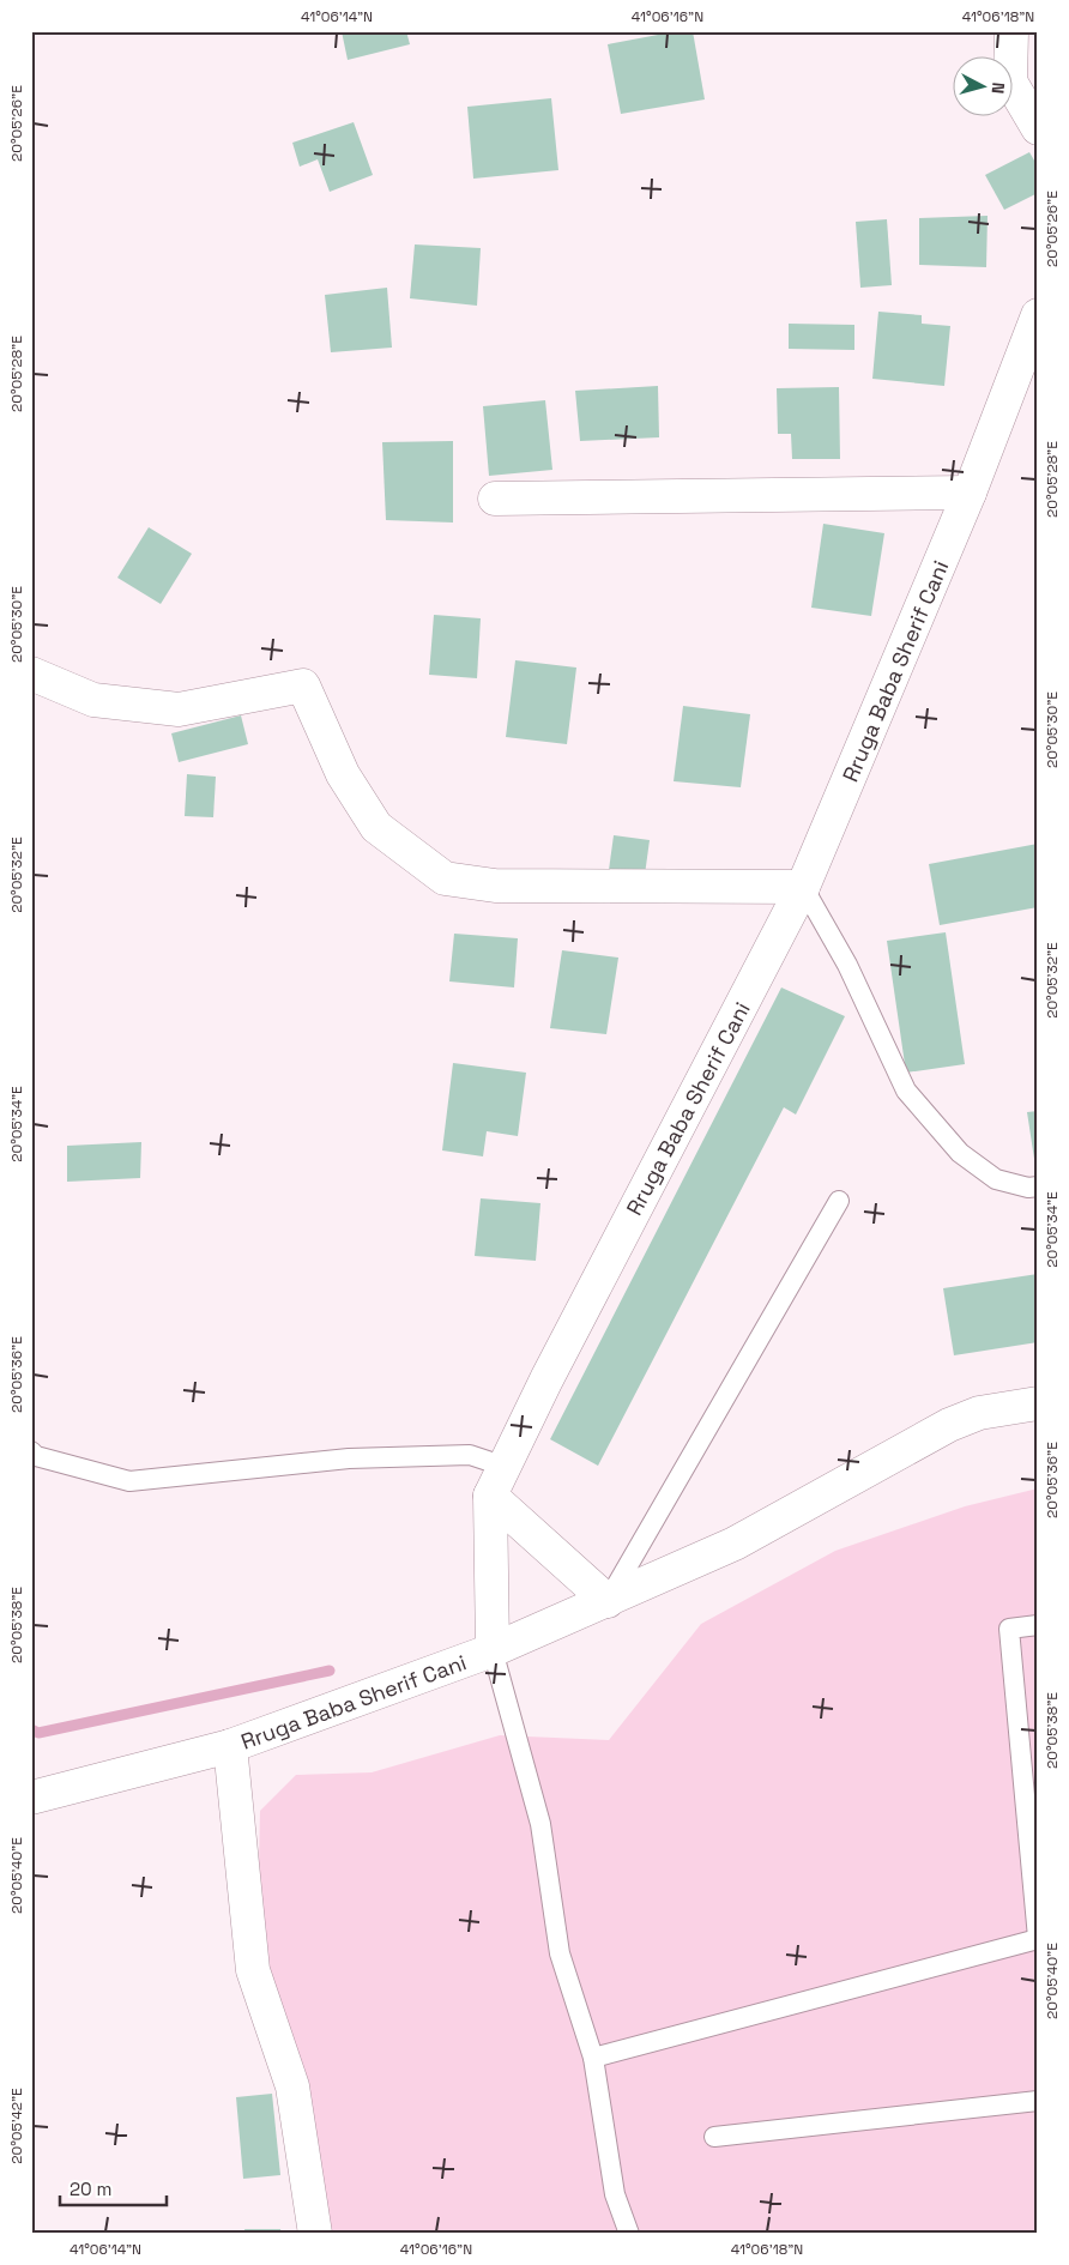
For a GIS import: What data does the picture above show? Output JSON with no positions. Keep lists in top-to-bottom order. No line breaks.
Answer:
{"streets":{"street":["Rruga Baba Sherif Cani"]},"scale_bar":"20 m","north":"right","coordinates":["41°06'14\"N","41°06'16\"N","41°06'18\"N","20°05'26\"E","20°05'28\"E","20°05'30\"E","20°05'32\"E","20°05'34\"E","20°05'36\"E","20°05'38\"E","20°05'40\"E","20°05'42\"E"]}
